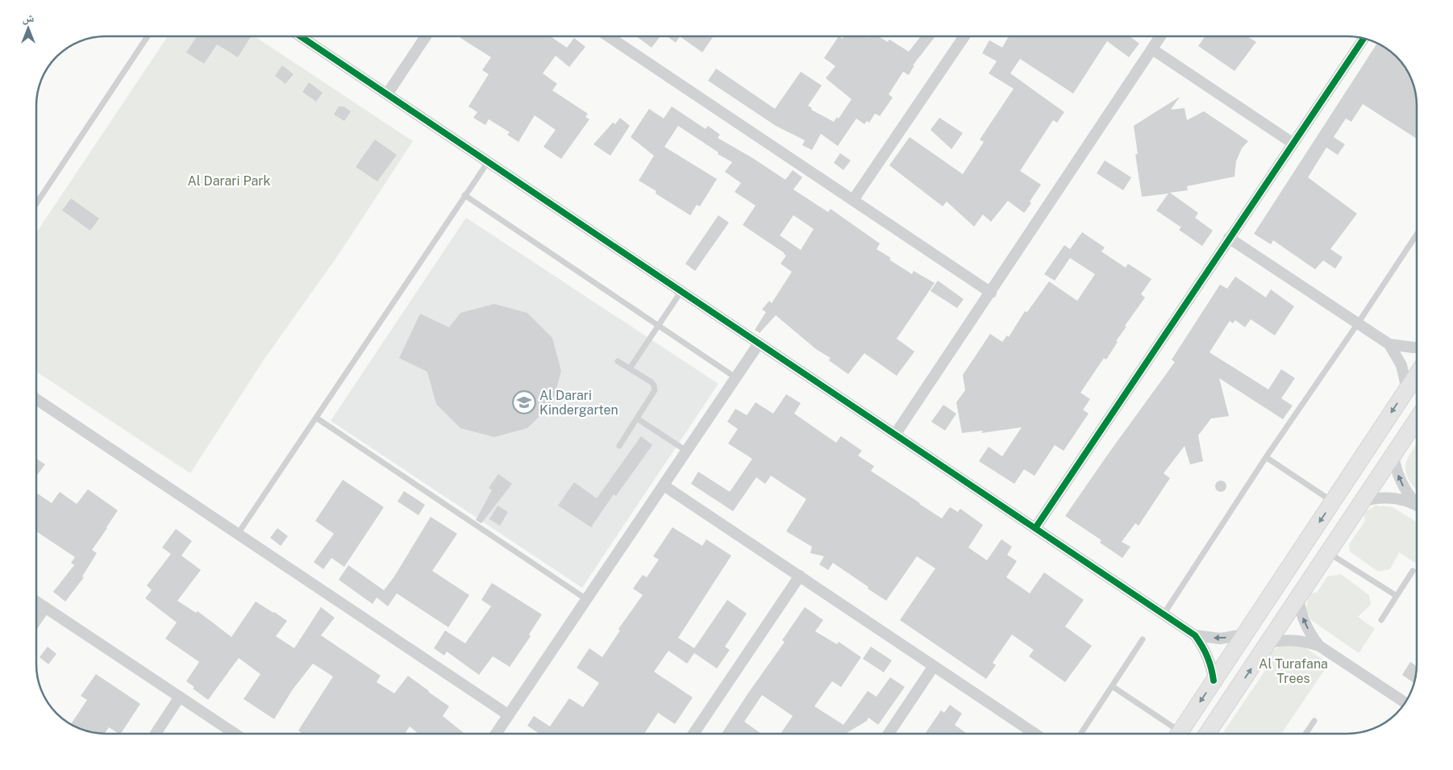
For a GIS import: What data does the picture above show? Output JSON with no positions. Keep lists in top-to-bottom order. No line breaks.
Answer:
{"parks":["Al Darari Park","Al Turafana Trees"],"places":{"school or university":["Al Darari Kindergarten"]},"north":"top"}
